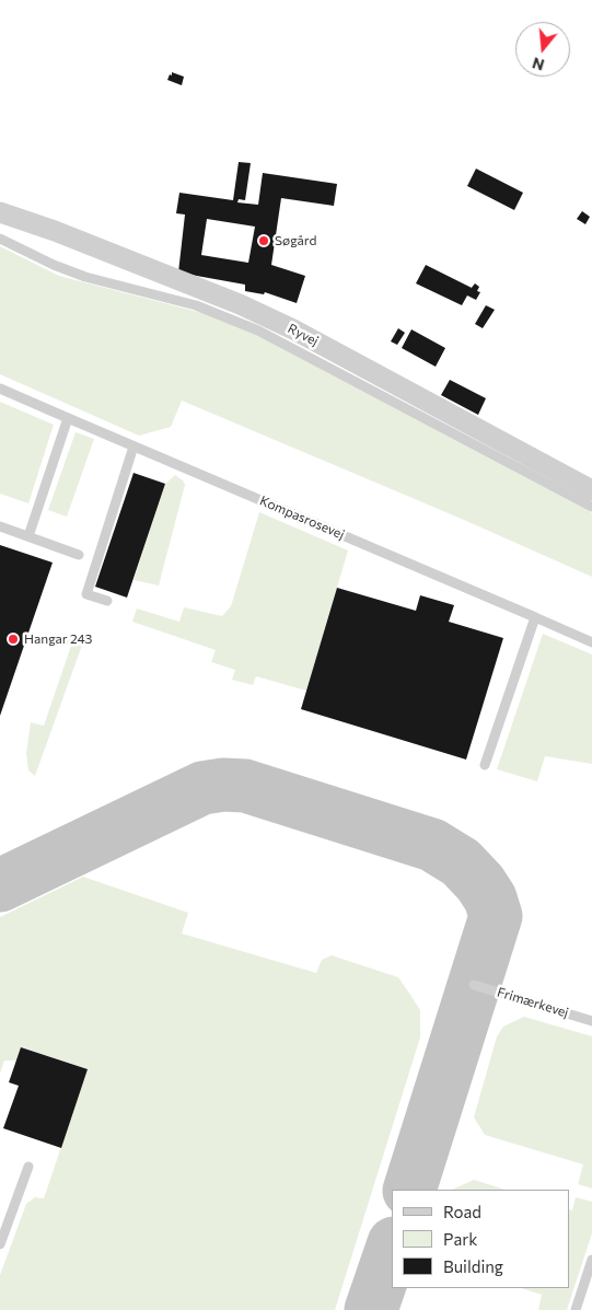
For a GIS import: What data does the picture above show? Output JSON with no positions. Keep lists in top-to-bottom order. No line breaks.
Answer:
{"streets":{"street":["Ryvej"],"lane":["Kompasrosevej","Frimærkevej"]},"places":["Søgård","Hangar 243"],"legend":["Road","Park","Building"],"north":"bottom"}
